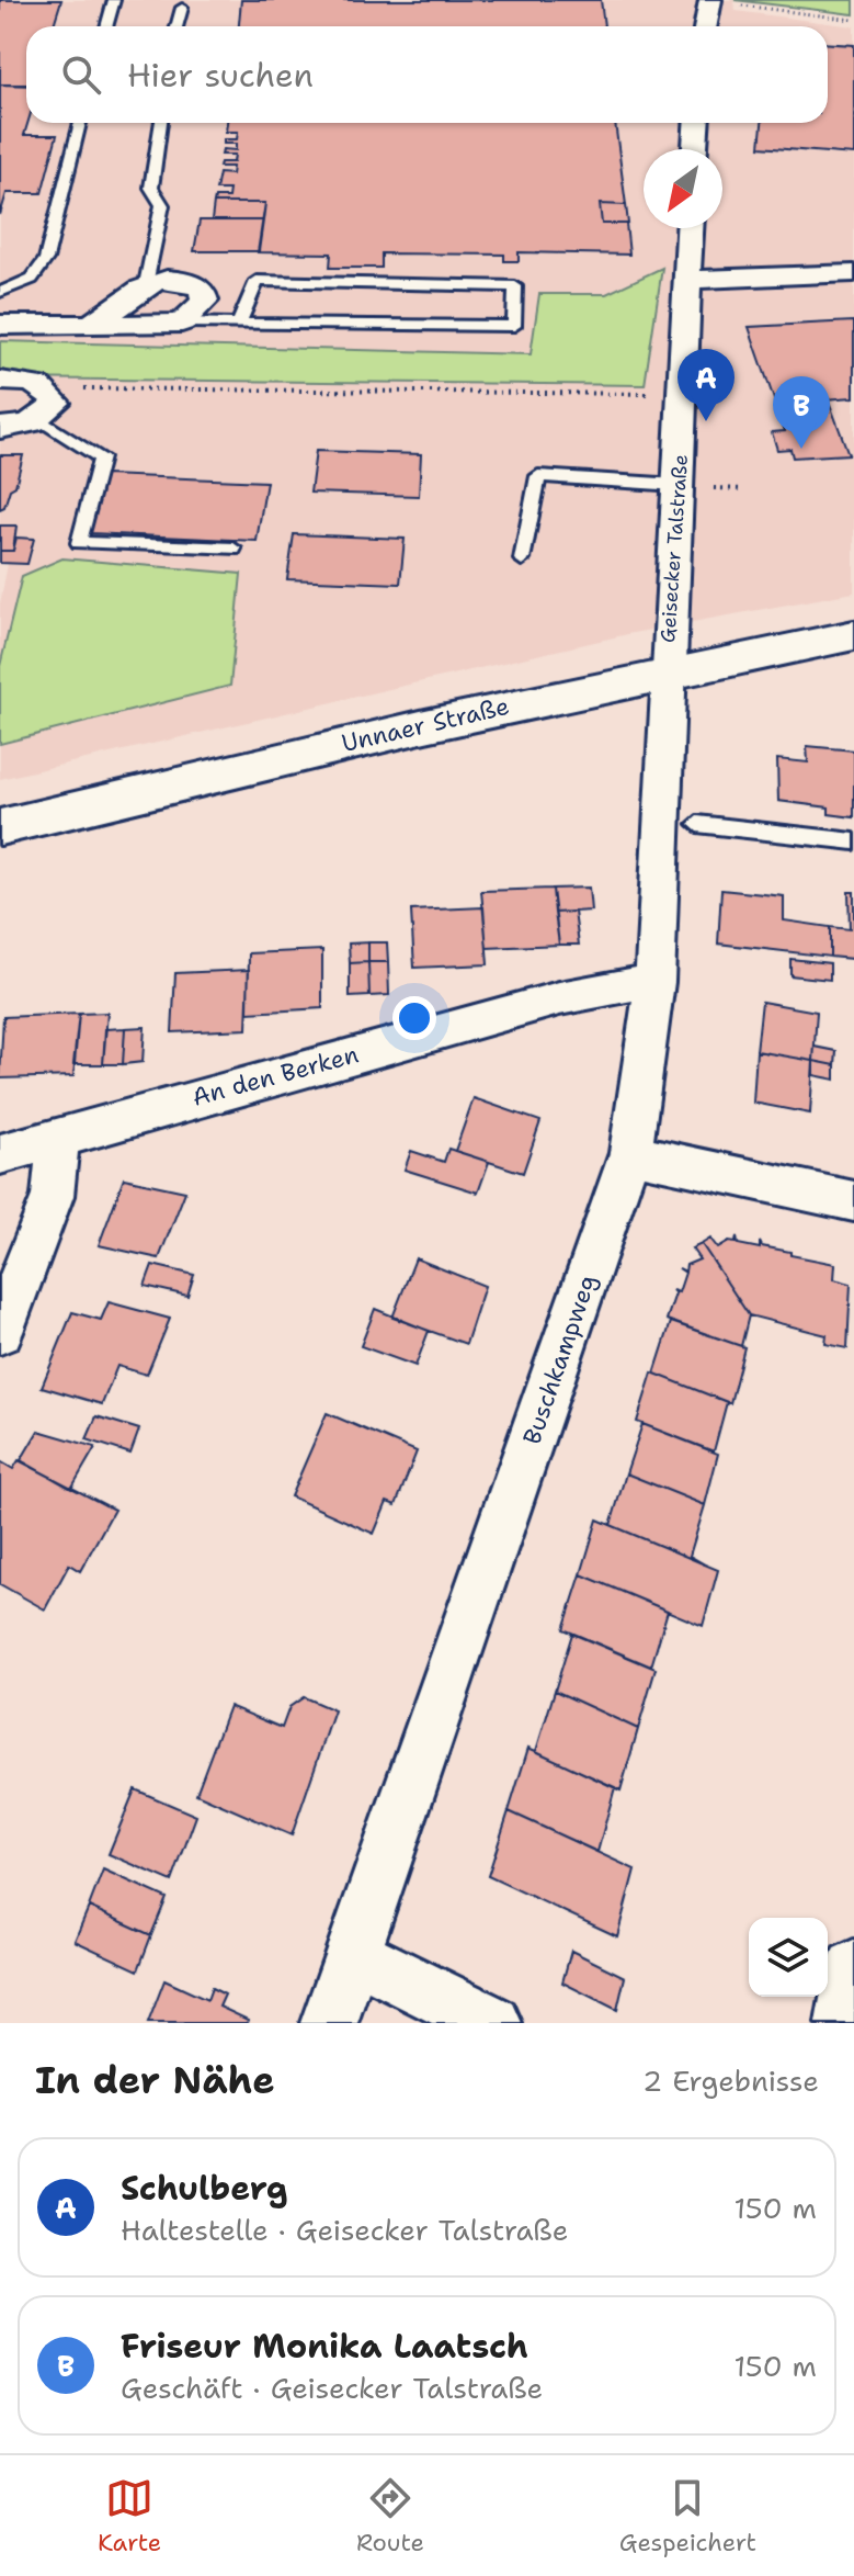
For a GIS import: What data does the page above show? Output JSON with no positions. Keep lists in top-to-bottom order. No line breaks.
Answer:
{"streets":{"main road":["Unnaer Straße"],"street":["Geisecker Talstraße","An den Berken","Buschkampweg"]},"crossings":[["Geisecker Talstraße","Unnaer Straße"],["Geisecker Talstraße","Buschkampweg"],["Unnaer Straße","Buschkampweg"],["An den Berken","Buschkampweg"]],"north":"bottom left","page":{"search":"Hier suchen","pins":["A","B"],"heading":["In der Nähe","2 Ergebnisse"],"list":[{"mark":"A","name":"Schulberg","note":"Haltestelle · Geisecker Talstraße","value":"150 m"},{"mark":"B","name":"Friseur Monika Laatsch","note":"Geschäft · Geisecker Talstraße","value":"150 m"}],"nav":["Karte","Route","Gespeichert"]}}
